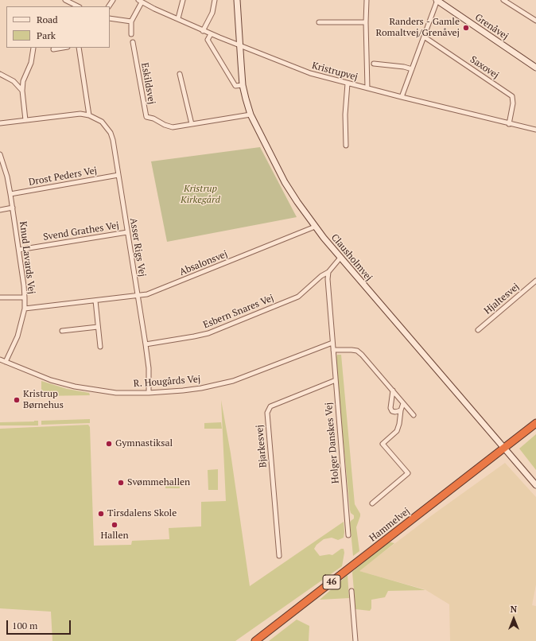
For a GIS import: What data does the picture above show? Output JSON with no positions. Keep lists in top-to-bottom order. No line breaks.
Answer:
{"streets":{"highway":["Hammelvej","46"],"street":["Grenåvej","Saxovej","Kristrupvej","Eskildsvej","Drost Peders Vej","Svend Grathes Vej","Asser Rigs Vej","Knud Lavards Vej","Clausholmvej","Absalonsvej","Hjaltesvej","Esbern Snares Vej","R. Hougårds Vej","Holger Danskes Vej","Bjarkesvej"]},"crossings":[["Saxovej","Kristrupvej"],["Kristrupvej","Clausholmvej"],["Eskildsvej","Clausholmvej"],["Drost Peders Vej","Asser Rigs Vej"],["Drost Peders Vej","Knud Lavards Vej"],["Svend Grathes Vej","Asser Rigs Vej"],["Svend Grathes Vej","Knud Lavards Vej"],["Asser Rigs Vej","Absalonsvej"],["Asser Rigs Vej","Esbern Snares Vej"],["Asser Rigs Vej","R. Hougårds Vej"],["Knud Lavards Vej","Absalonsvej"],["Knud Lavards Vej","R. Hougårds Vej"],["Clausholmvej","Absalonsvej"],["Clausholmvej","Hammelvej"],["Esbern Snares Vej","Holger Danskes Vej"],["R. Hougårds Vej","Holger Danskes Vej"],["Holger Danskes Vej","Bjarkesvej"]],"parks":["Kristrup Kirkegård"],"places":["Randers - Gamle Romaltvej/Grenåvej","Kristrup Børnehus","Gymnastiksal","Svømmehallen","Tirsdalens Skole","Hallen"],"legend":["Road","Park"],"scale_bar":"100 m","north":"top"}
